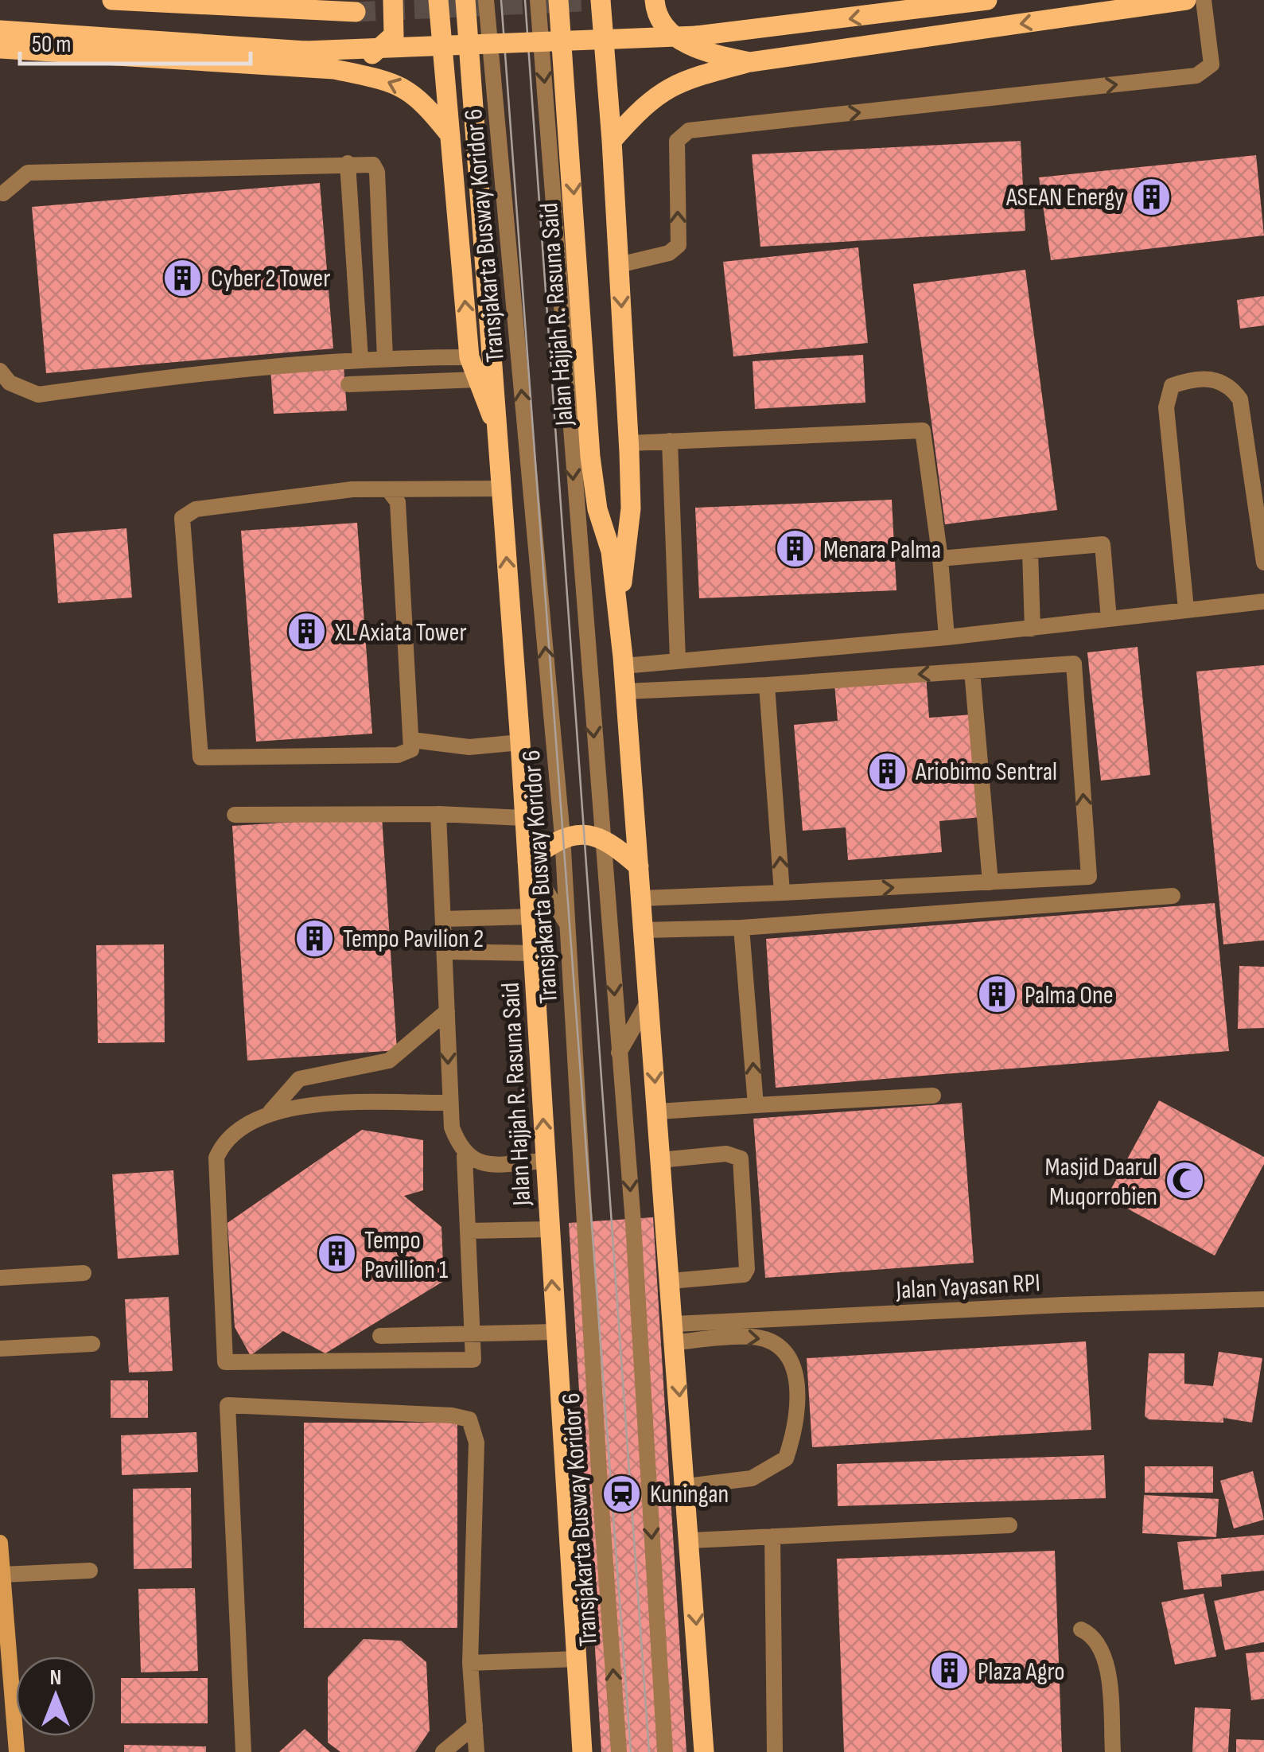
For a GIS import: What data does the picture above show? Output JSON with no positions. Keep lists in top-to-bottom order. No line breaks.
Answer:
{"streets":{"main road":["Jalan Hajjah R. Rasuna Said"],"street":["Transjakarta Busway Koridor 6","Jalan Yayasan RPI"]},"crossings":[["Jalan Hajjah R. Rasuna Said","Jalan Yayasan RPI"]],"places":{"building":["ASEAN Energy","Cyber 2 Tower","Menara Palma","XL Axiata Tower","Ariobimo Sentral","Tempo Pavilion 2","Palma One","Tempo Pavillion 1","Plaza Agro"],"mosque":["Masjid Daarul Muqorrobien"],"station":["Kuningan"]},"scale_bar":"50 m","north":"top"}
